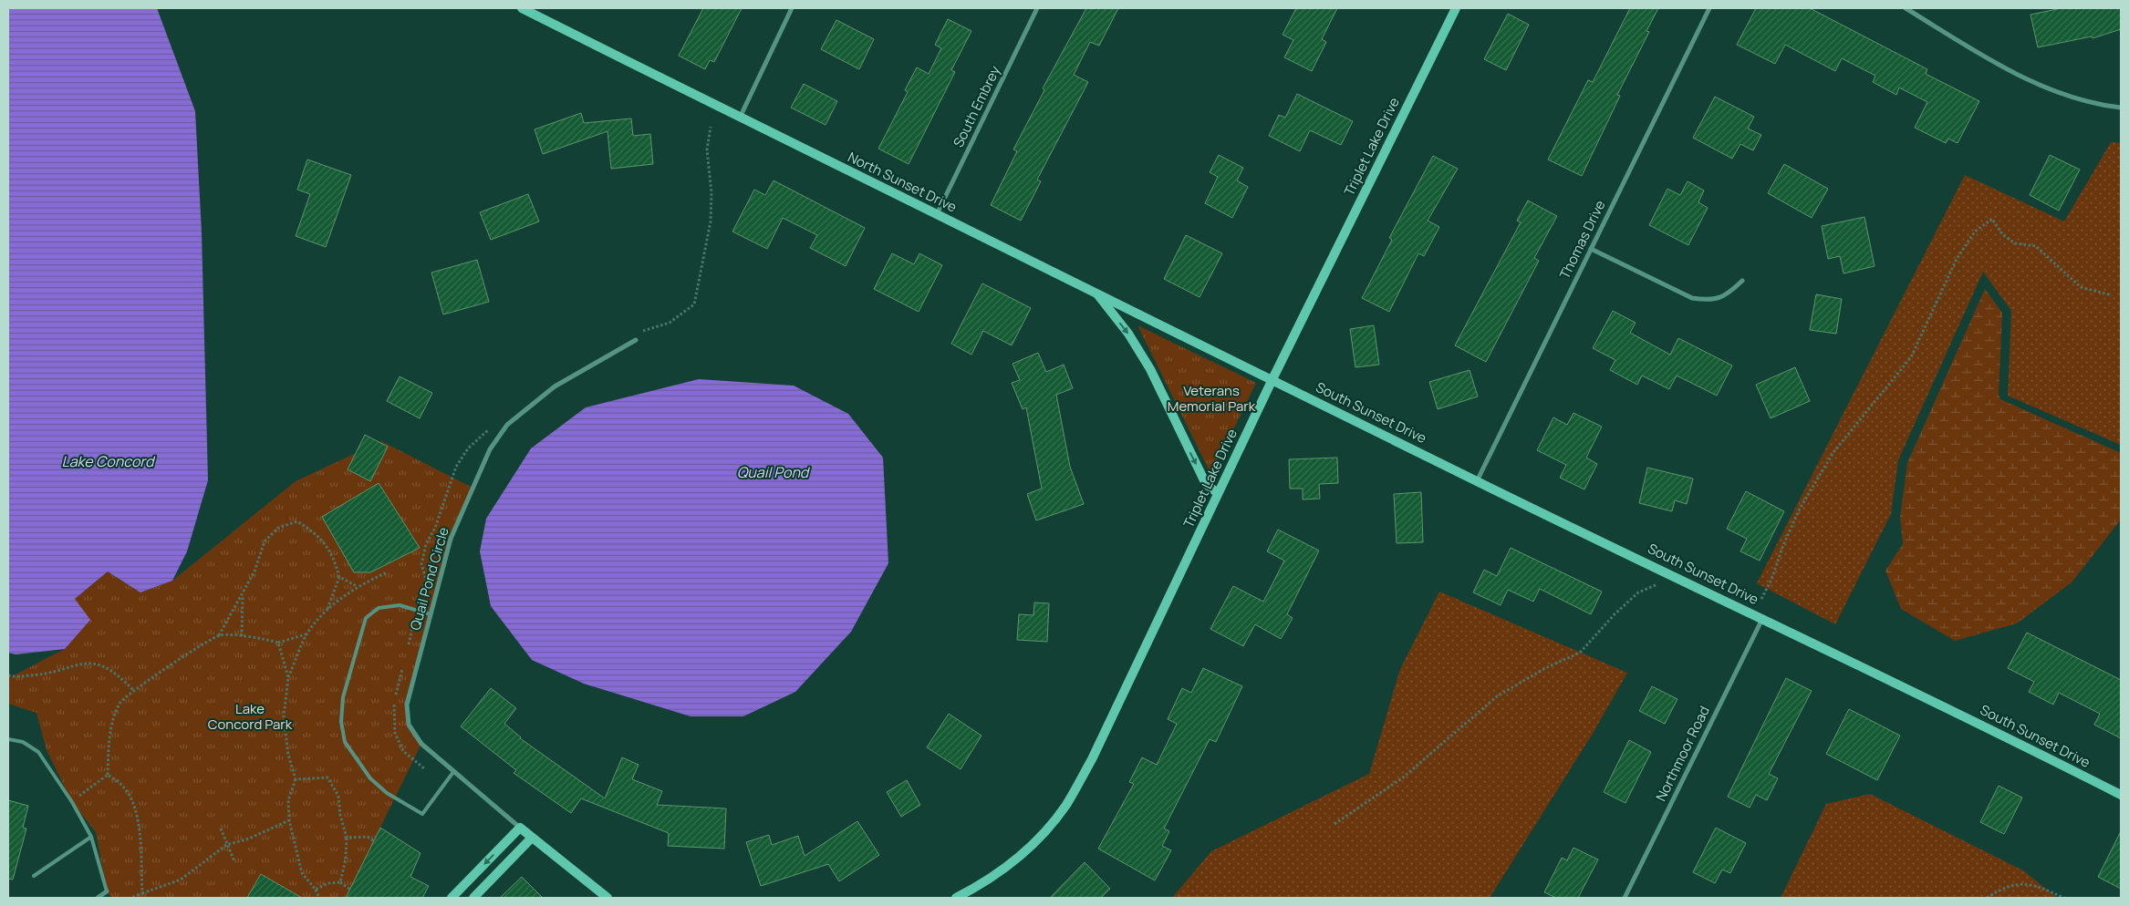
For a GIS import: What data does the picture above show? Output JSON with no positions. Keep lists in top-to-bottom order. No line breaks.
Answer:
{"streets":{"street":["South Embrey","Triplet Lake Drive","North Sunset Drive","Thomas Drive","South Sunset Drive","Quail Pond Circle","Northmoor Road"]},"crossings":[["South Embrey","North Sunset Drive"],["Triplet Lake Drive","North Sunset Drive"],["Triplet Lake Drive","South Sunset Drive"],["North Sunset Drive","South Sunset Drive"],["Thomas Drive","South Sunset Drive"],["South Sunset Drive","Northmoor Road"]],"water":["Lake Concord","Quail Pond"],"parks":["Veterans Memorial Park","Lake Concord Park"]}
